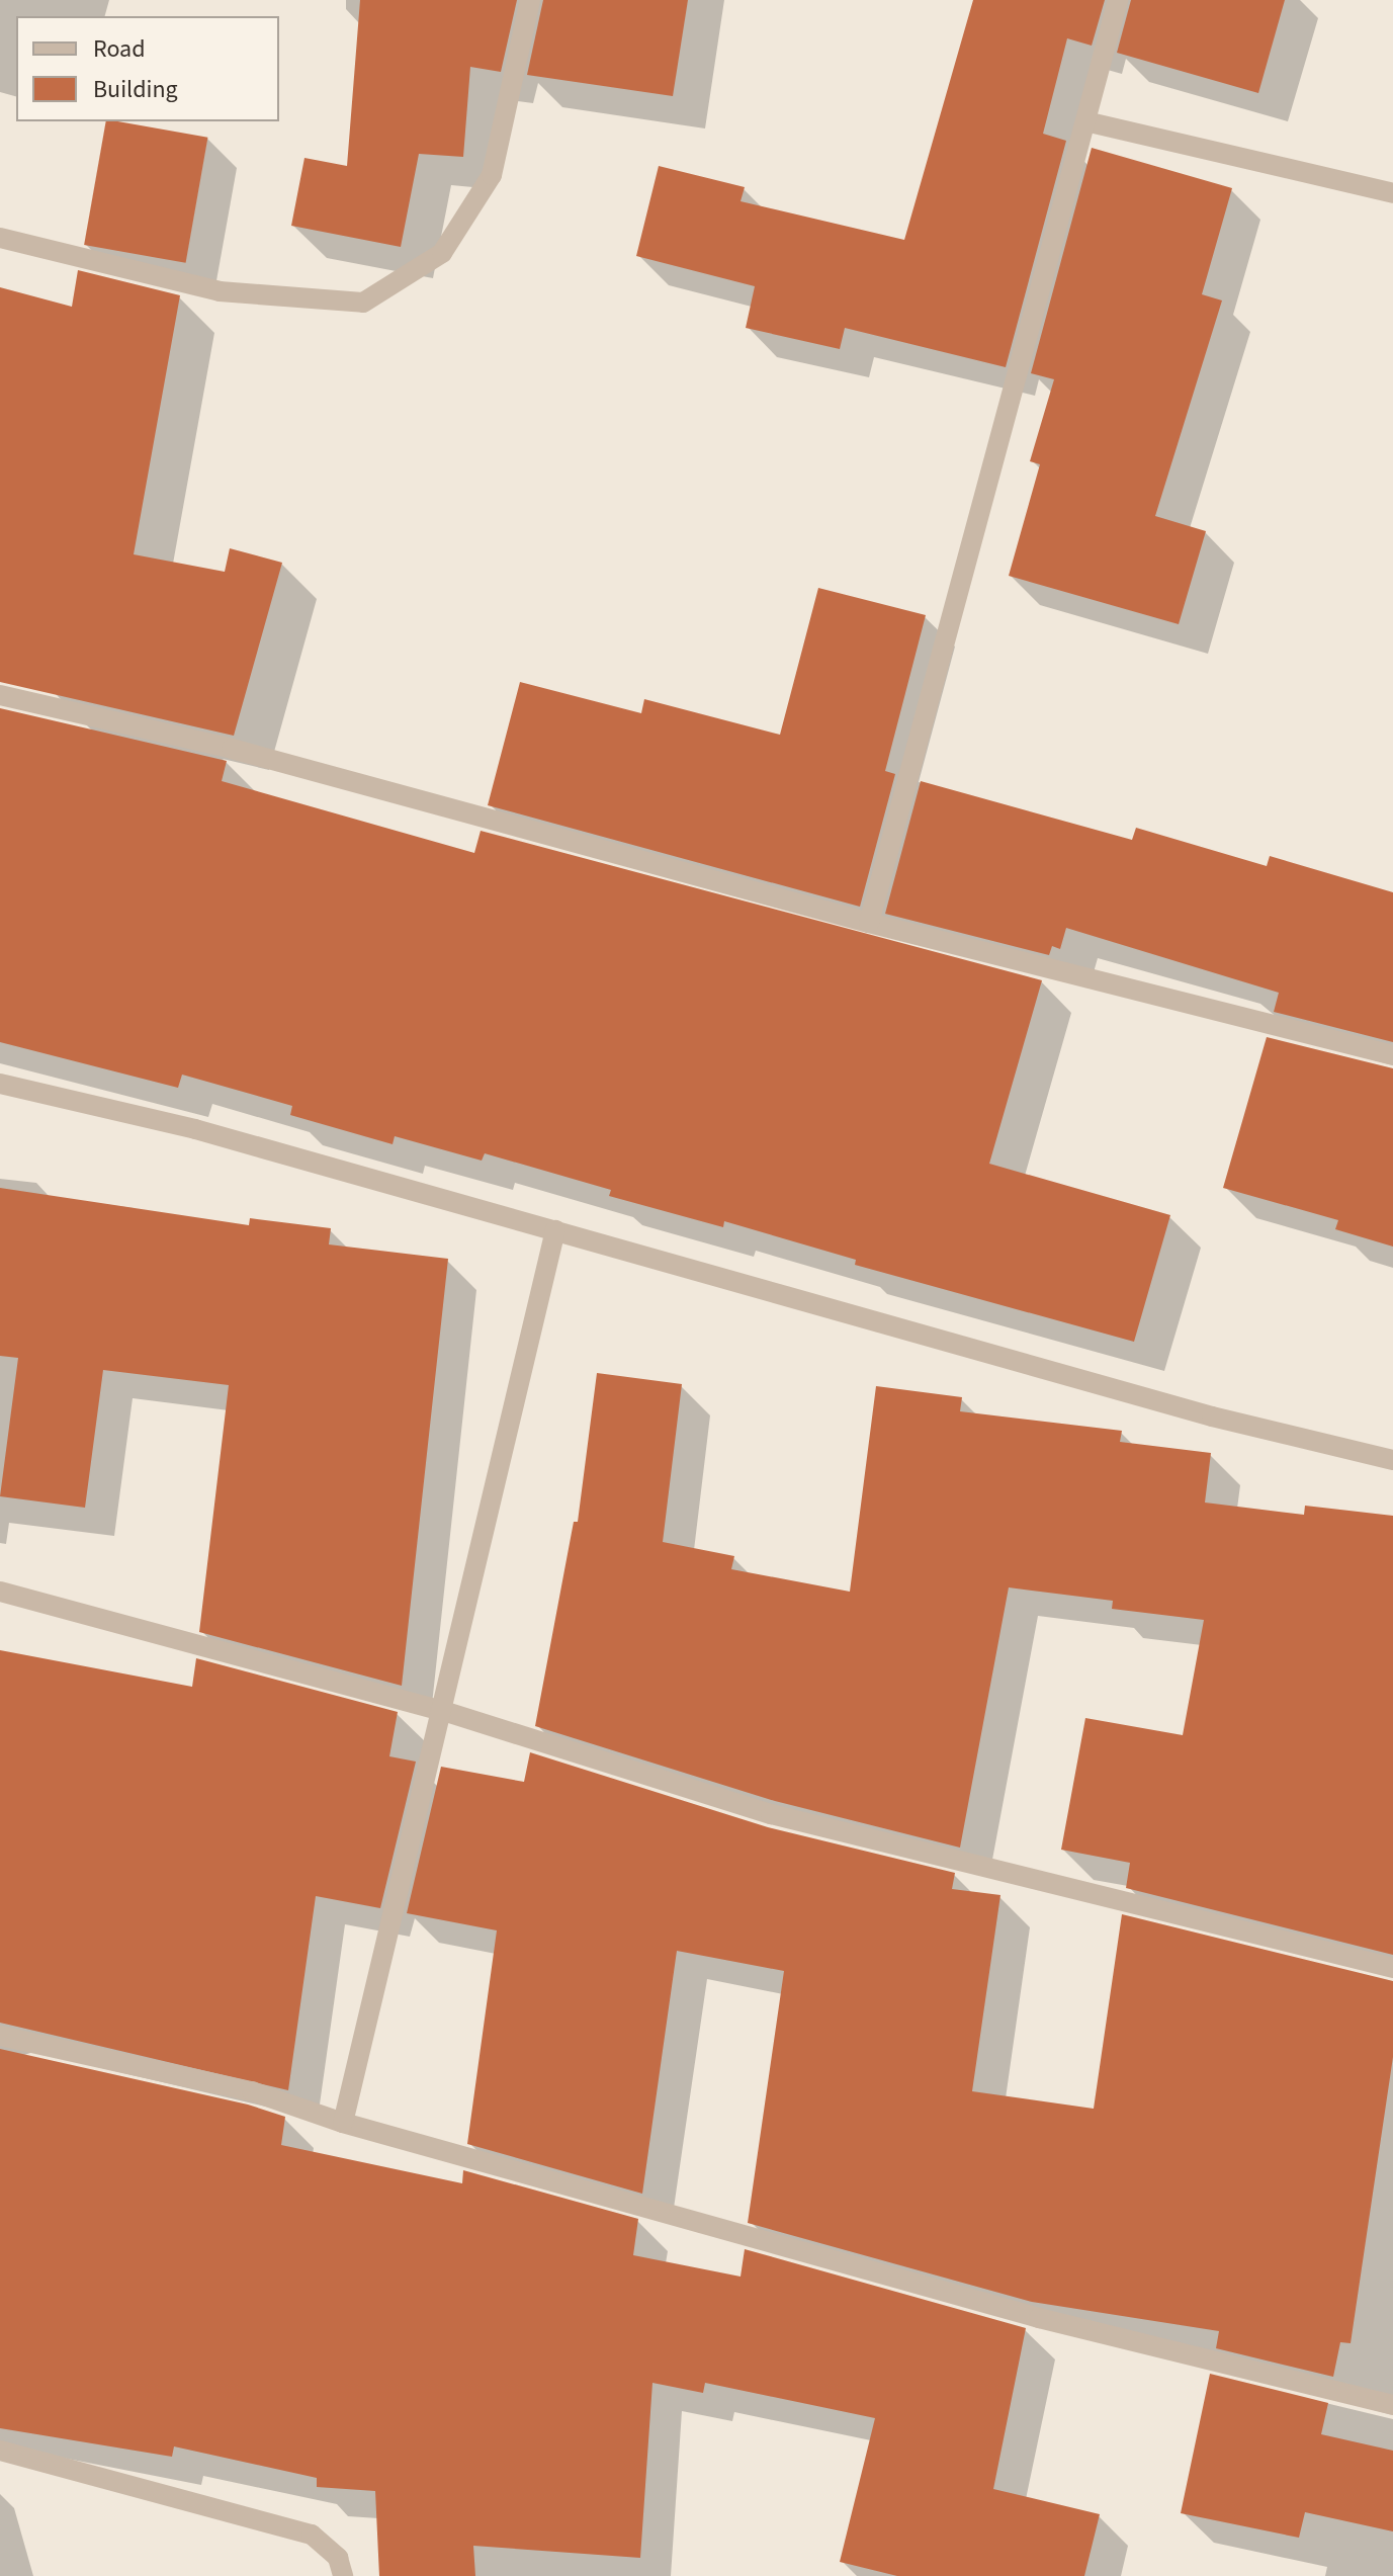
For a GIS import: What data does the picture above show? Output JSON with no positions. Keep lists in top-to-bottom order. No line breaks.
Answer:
{"legend":["Road","Building"]}
